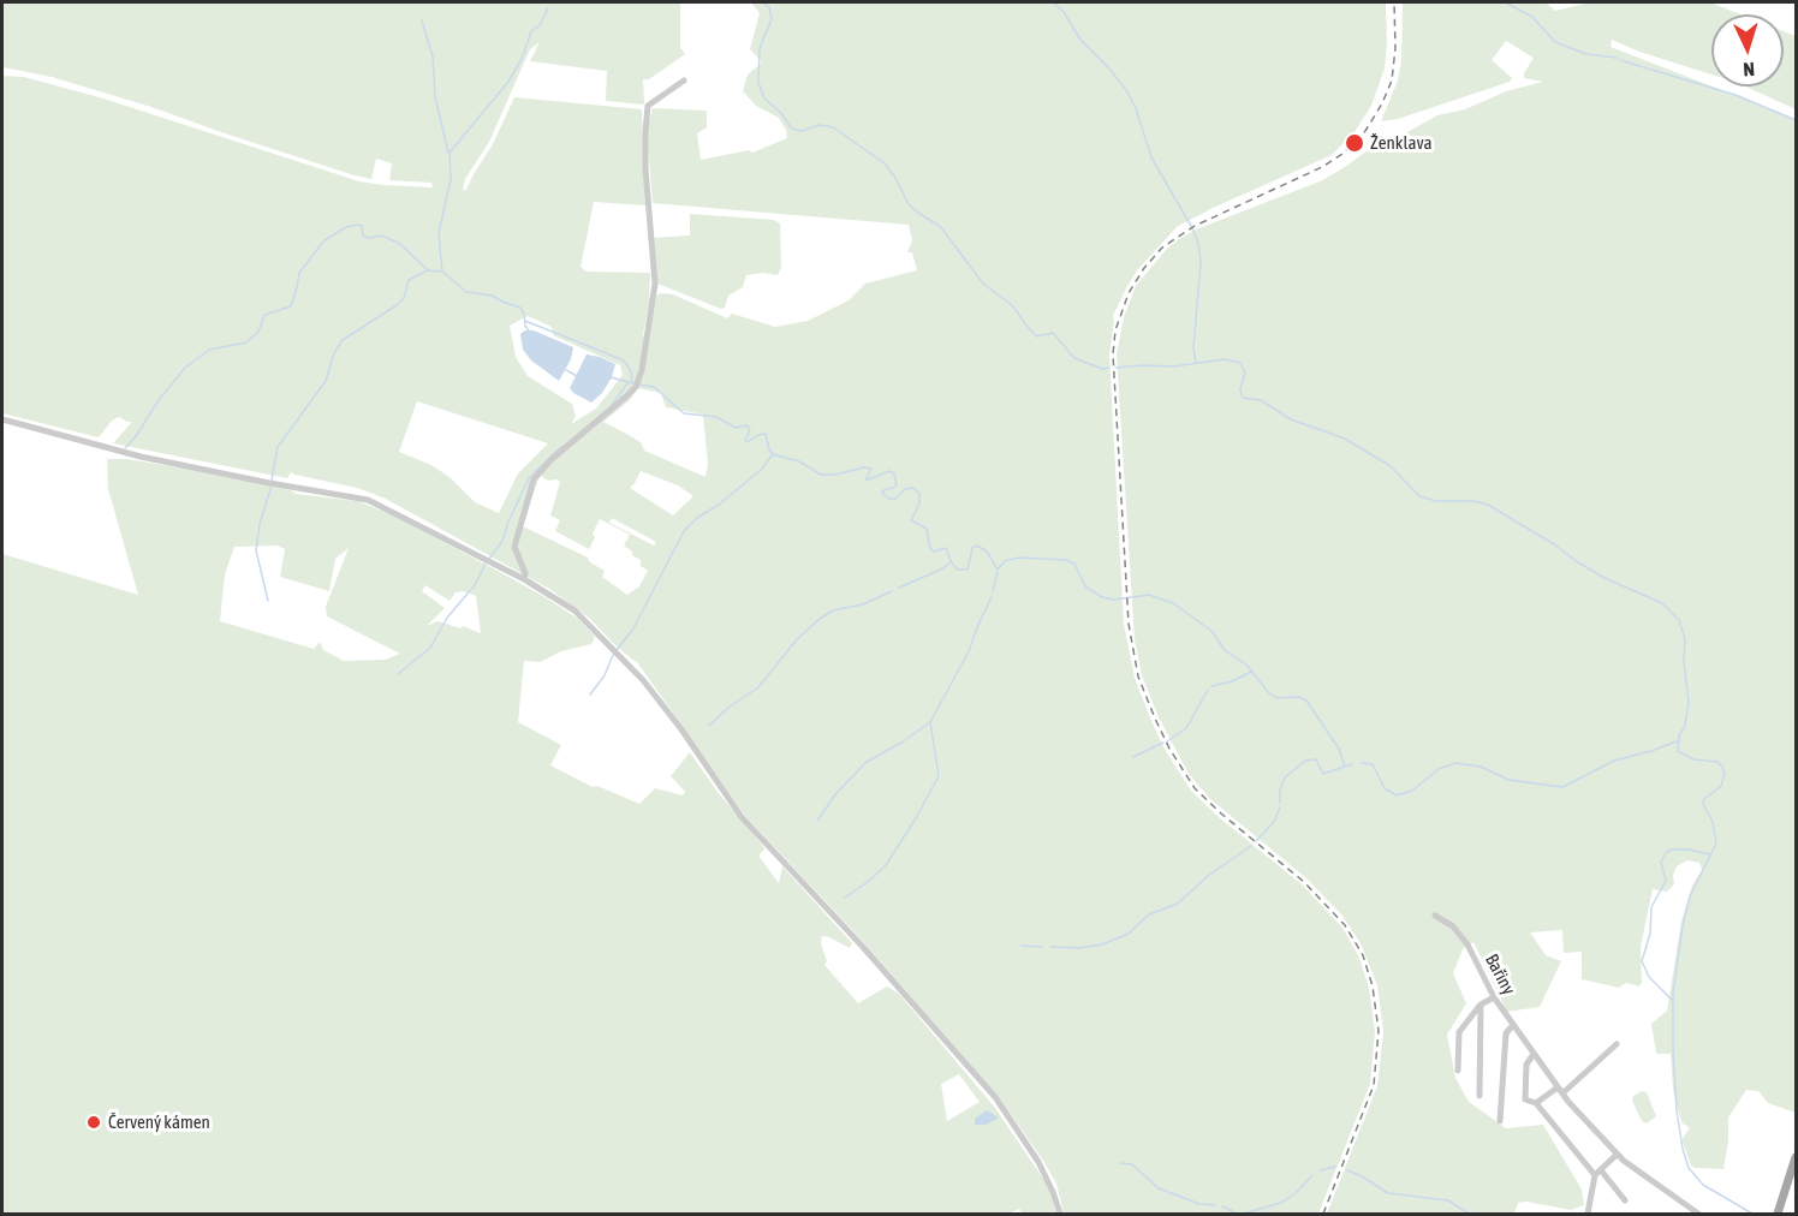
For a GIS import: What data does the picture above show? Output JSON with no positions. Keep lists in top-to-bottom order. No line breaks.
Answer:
{"streets":{"street":["Bařiny"]},"places":["Ženklava","Červený kámen"],"north":"bottom"}
